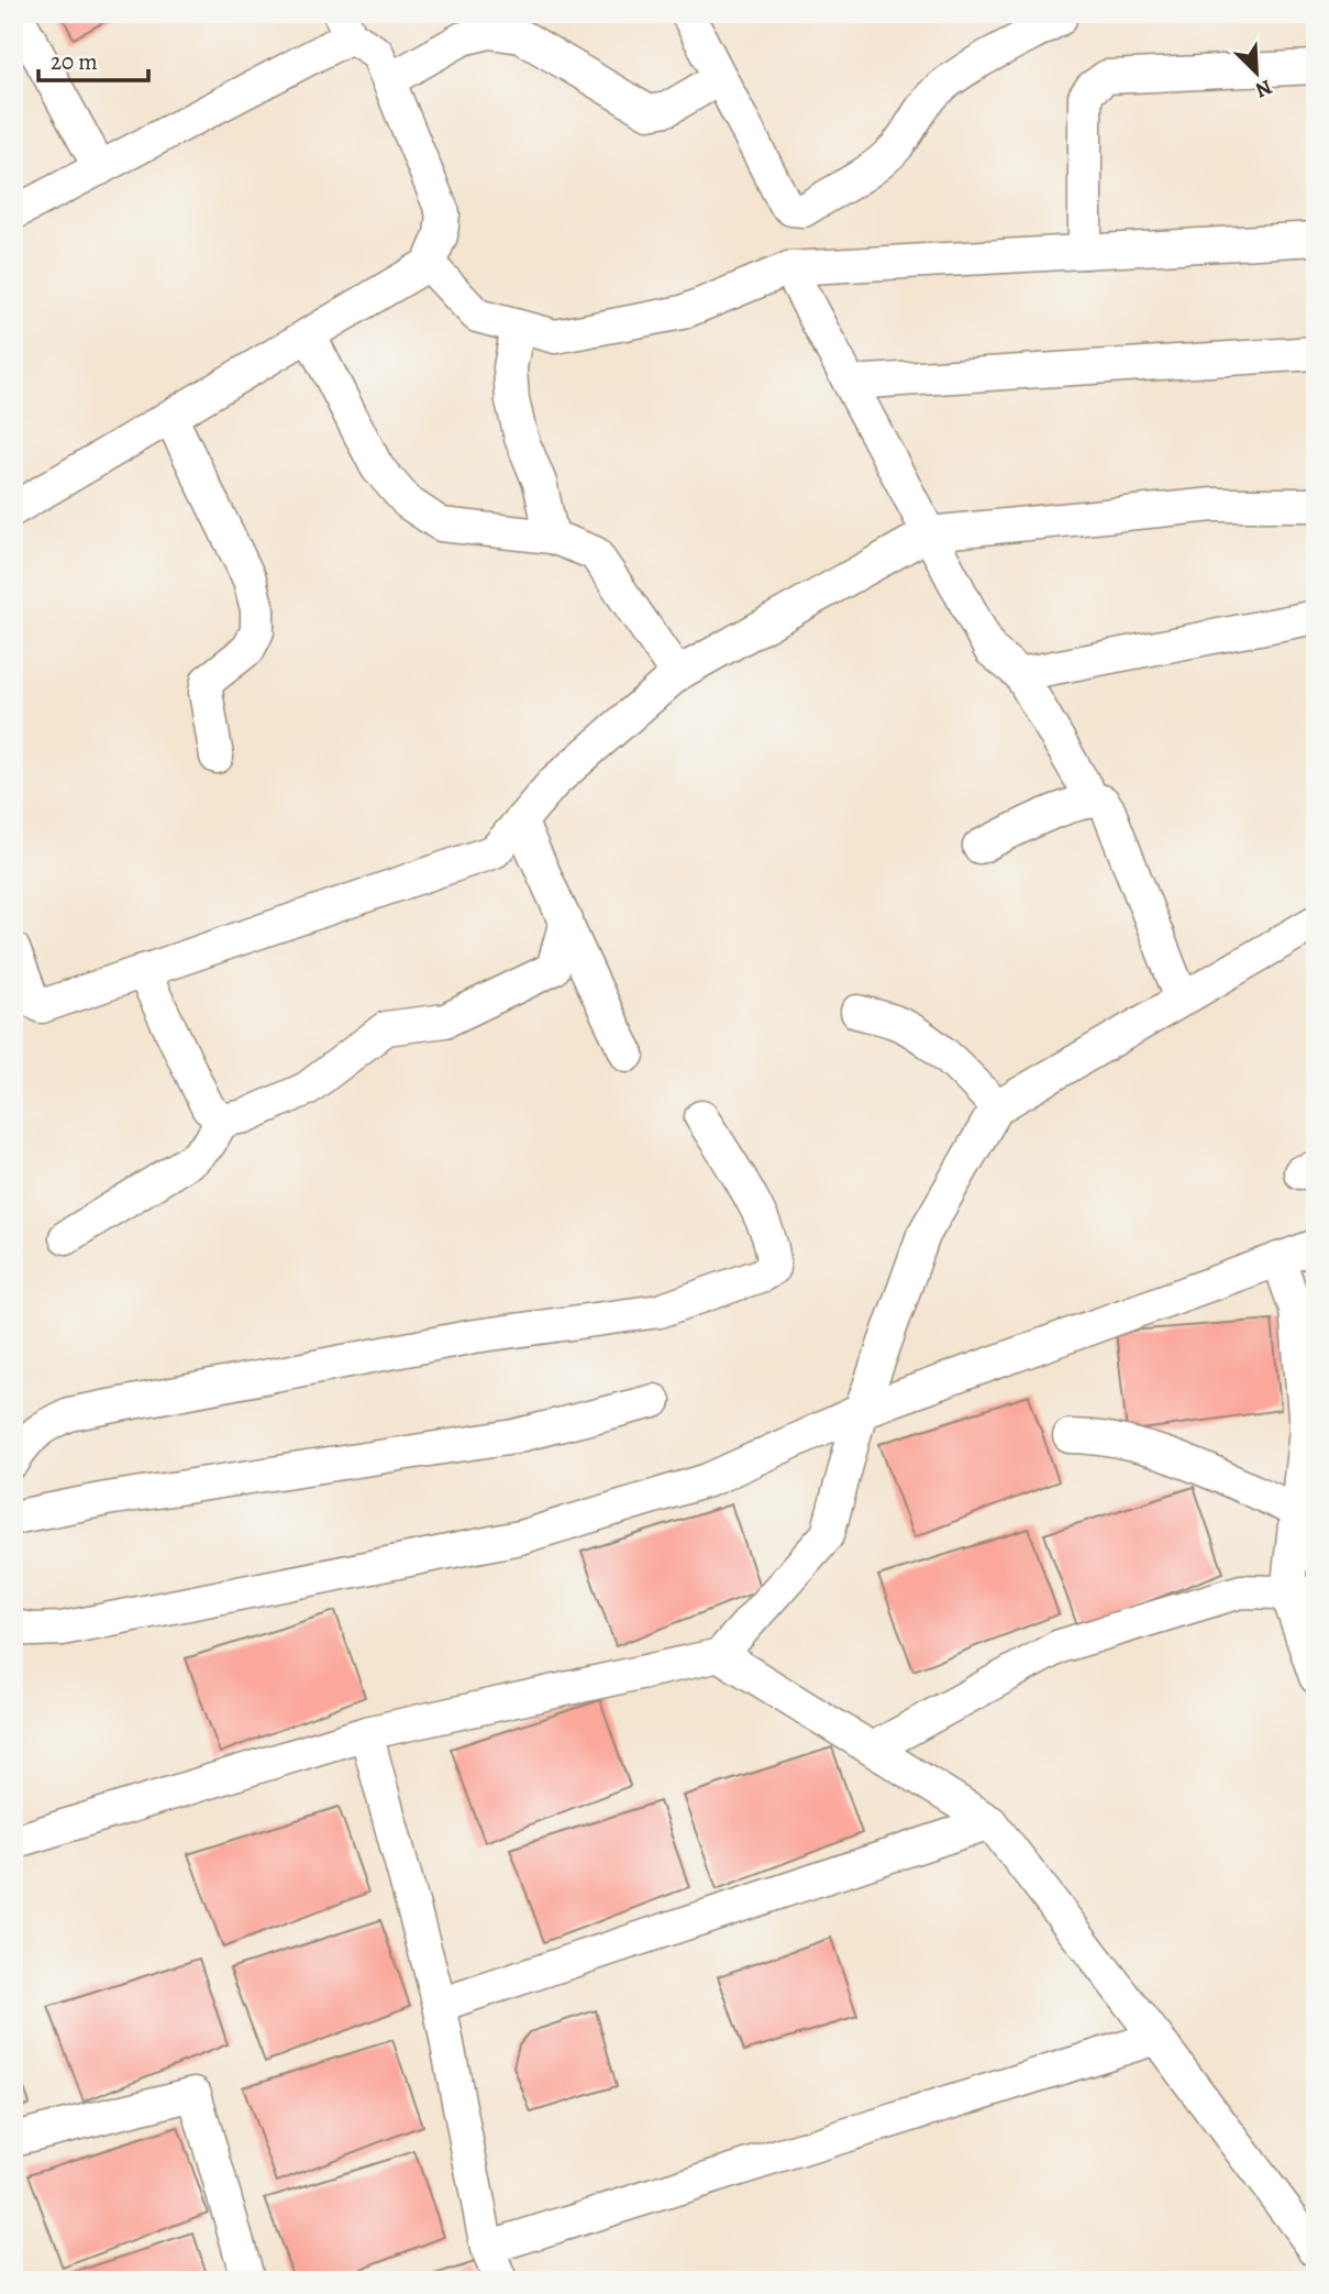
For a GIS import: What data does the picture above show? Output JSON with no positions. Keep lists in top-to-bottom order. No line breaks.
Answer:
{"scale_bar":"20 m","north":"bottom right"}
